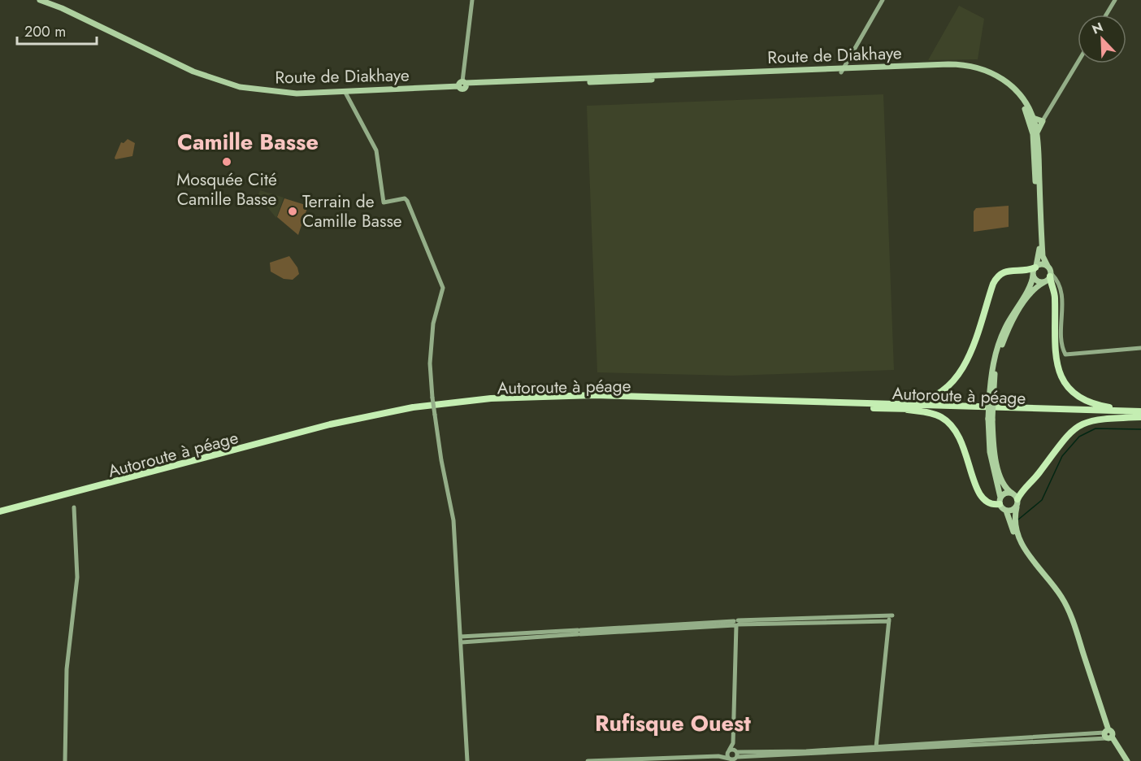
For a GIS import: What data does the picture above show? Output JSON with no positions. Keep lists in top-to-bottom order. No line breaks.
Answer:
{"streets":{"highway":["Autoroute à péage"],"main road":["Route de Diakhaye"]},"districts":["Camille Basse","Rufisque Ouest"],"places":["Mosquée Cité Camille Basse","Terrain de Camille Basse"],"scale_bar":"200 m","north":"top left"}
